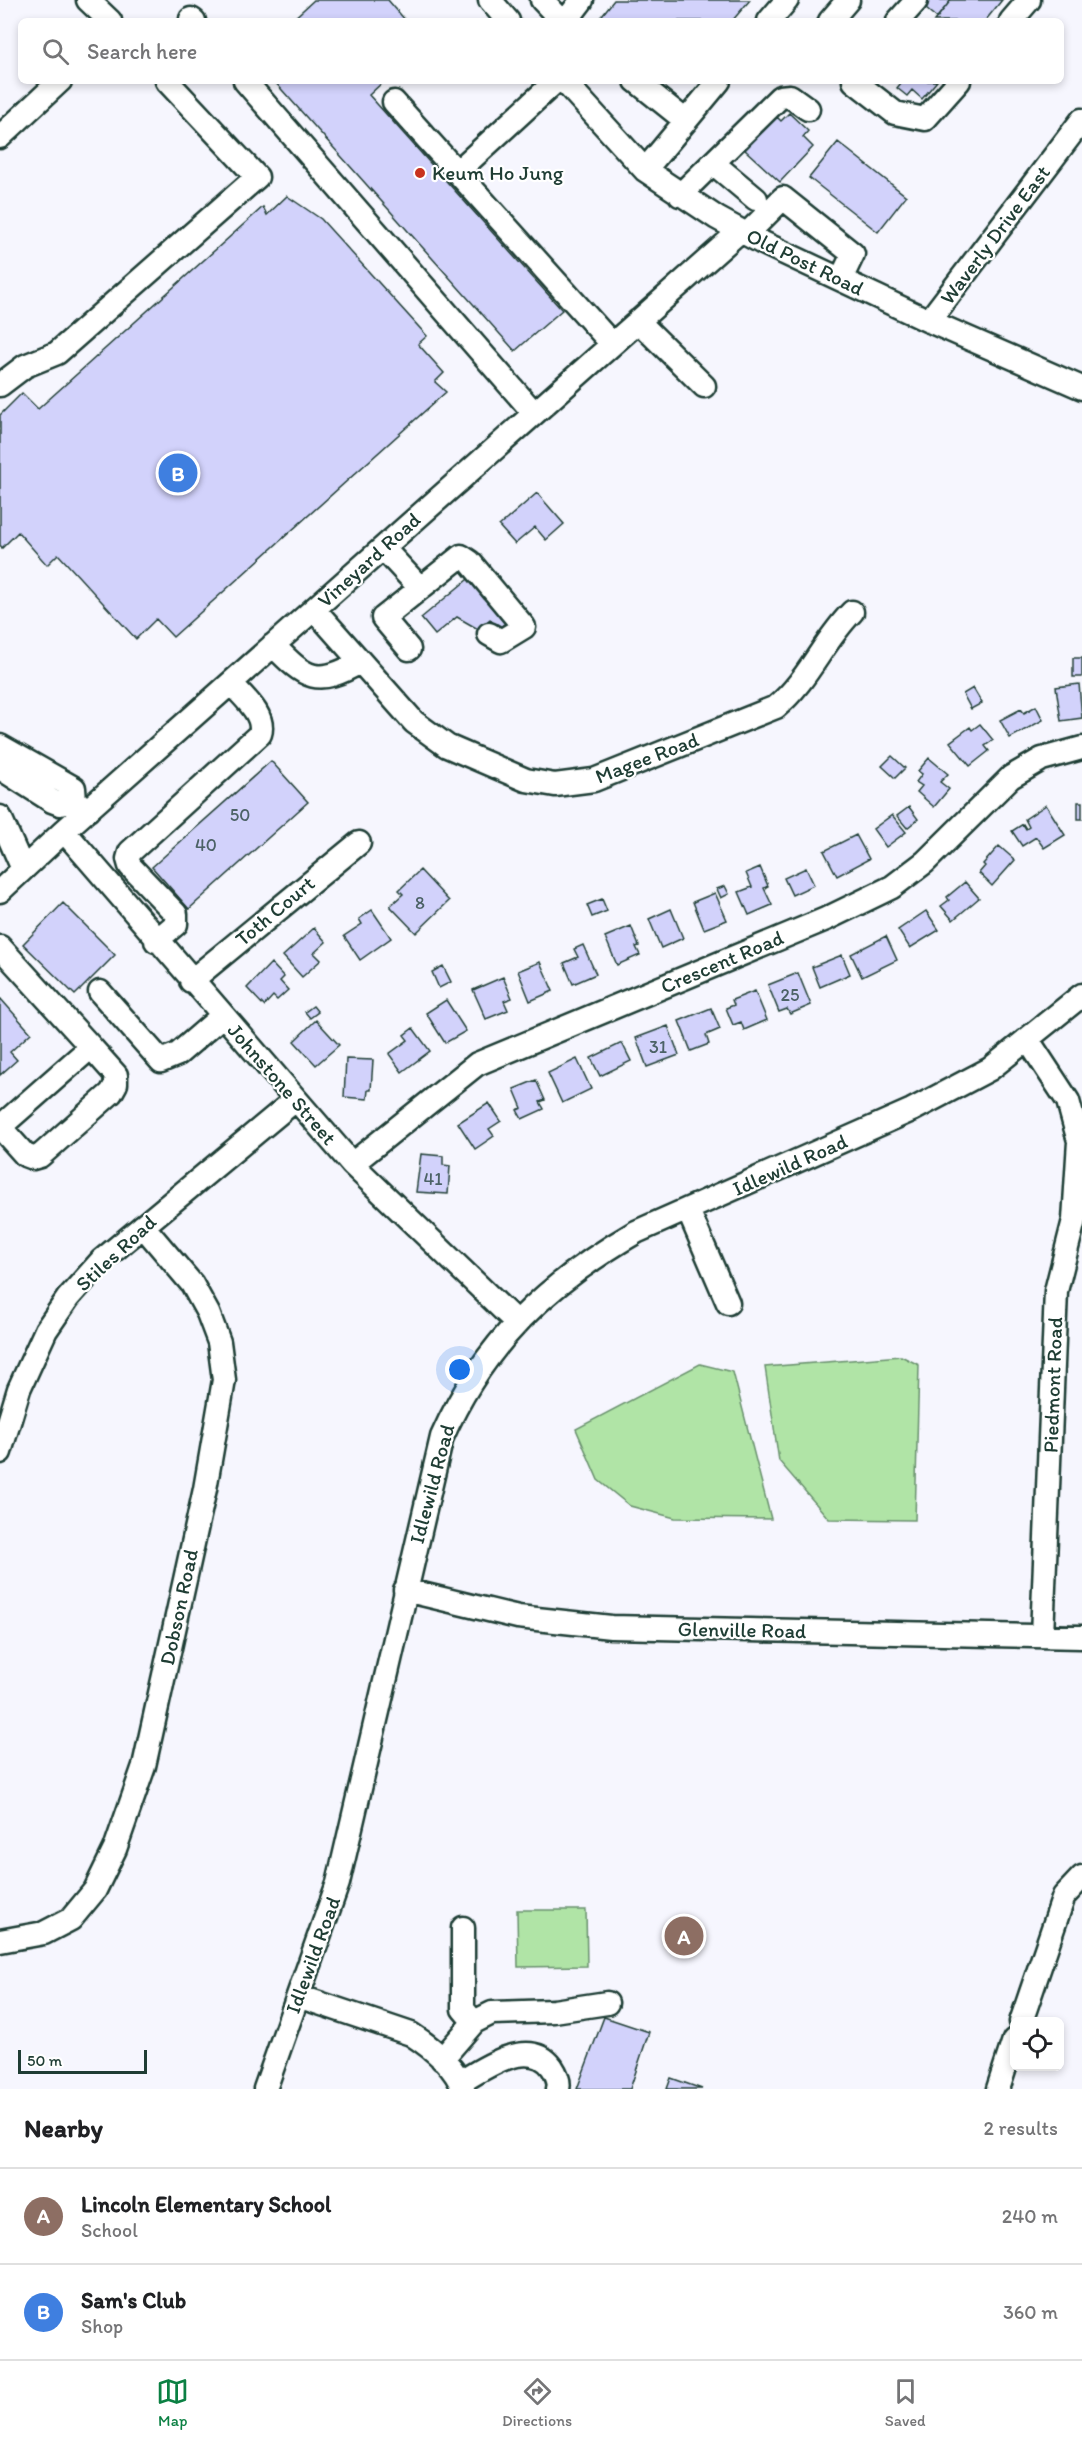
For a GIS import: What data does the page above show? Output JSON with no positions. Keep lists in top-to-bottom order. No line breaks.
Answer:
{"streets":{"street":["Waverly Drive East","Old Post Road","Vineyard Road","Magee Road","Toth Court","Crescent Road","Johnstone Street","Idlewild Road","Stiles Road","Piedmont Road","Dobson Road","Glenville Road"]},"crossings":[["Waverly Drive East","Old Post Road"],["Old Post Road","Vineyard Road"],["Vineyard Road","Magee Road"],["Vineyard Road","Johnstone Street"],["Toth Court","Johnstone Street"],["Crescent Road","Johnstone Street"],["Johnstone Street","Idlewild Road"],["Johnstone Street","Stiles Road"],["Idlewild Road","Piedmont Road"],["Idlewild Road","Glenville Road"],["Stiles Road","Dobson Road"],["Piedmont Road","Glenville Road"]],"places":["Keum Ho Jung"],"house_numbers":["50","40","8","25","31","41"],"scale_bar":"50 m","page":{"search":"Search here","pins":["B","A"],"scale":"50 m","heading":["Nearby","2 results"],"list":[{"mark":"A","name":"Lincoln Elementary School","note":"School","value":"240 m"},{"mark":"B","name":"Sam's Club","note":"Shop","value":"360 m"}],"nav":["Map","Directions","Saved"]}}
